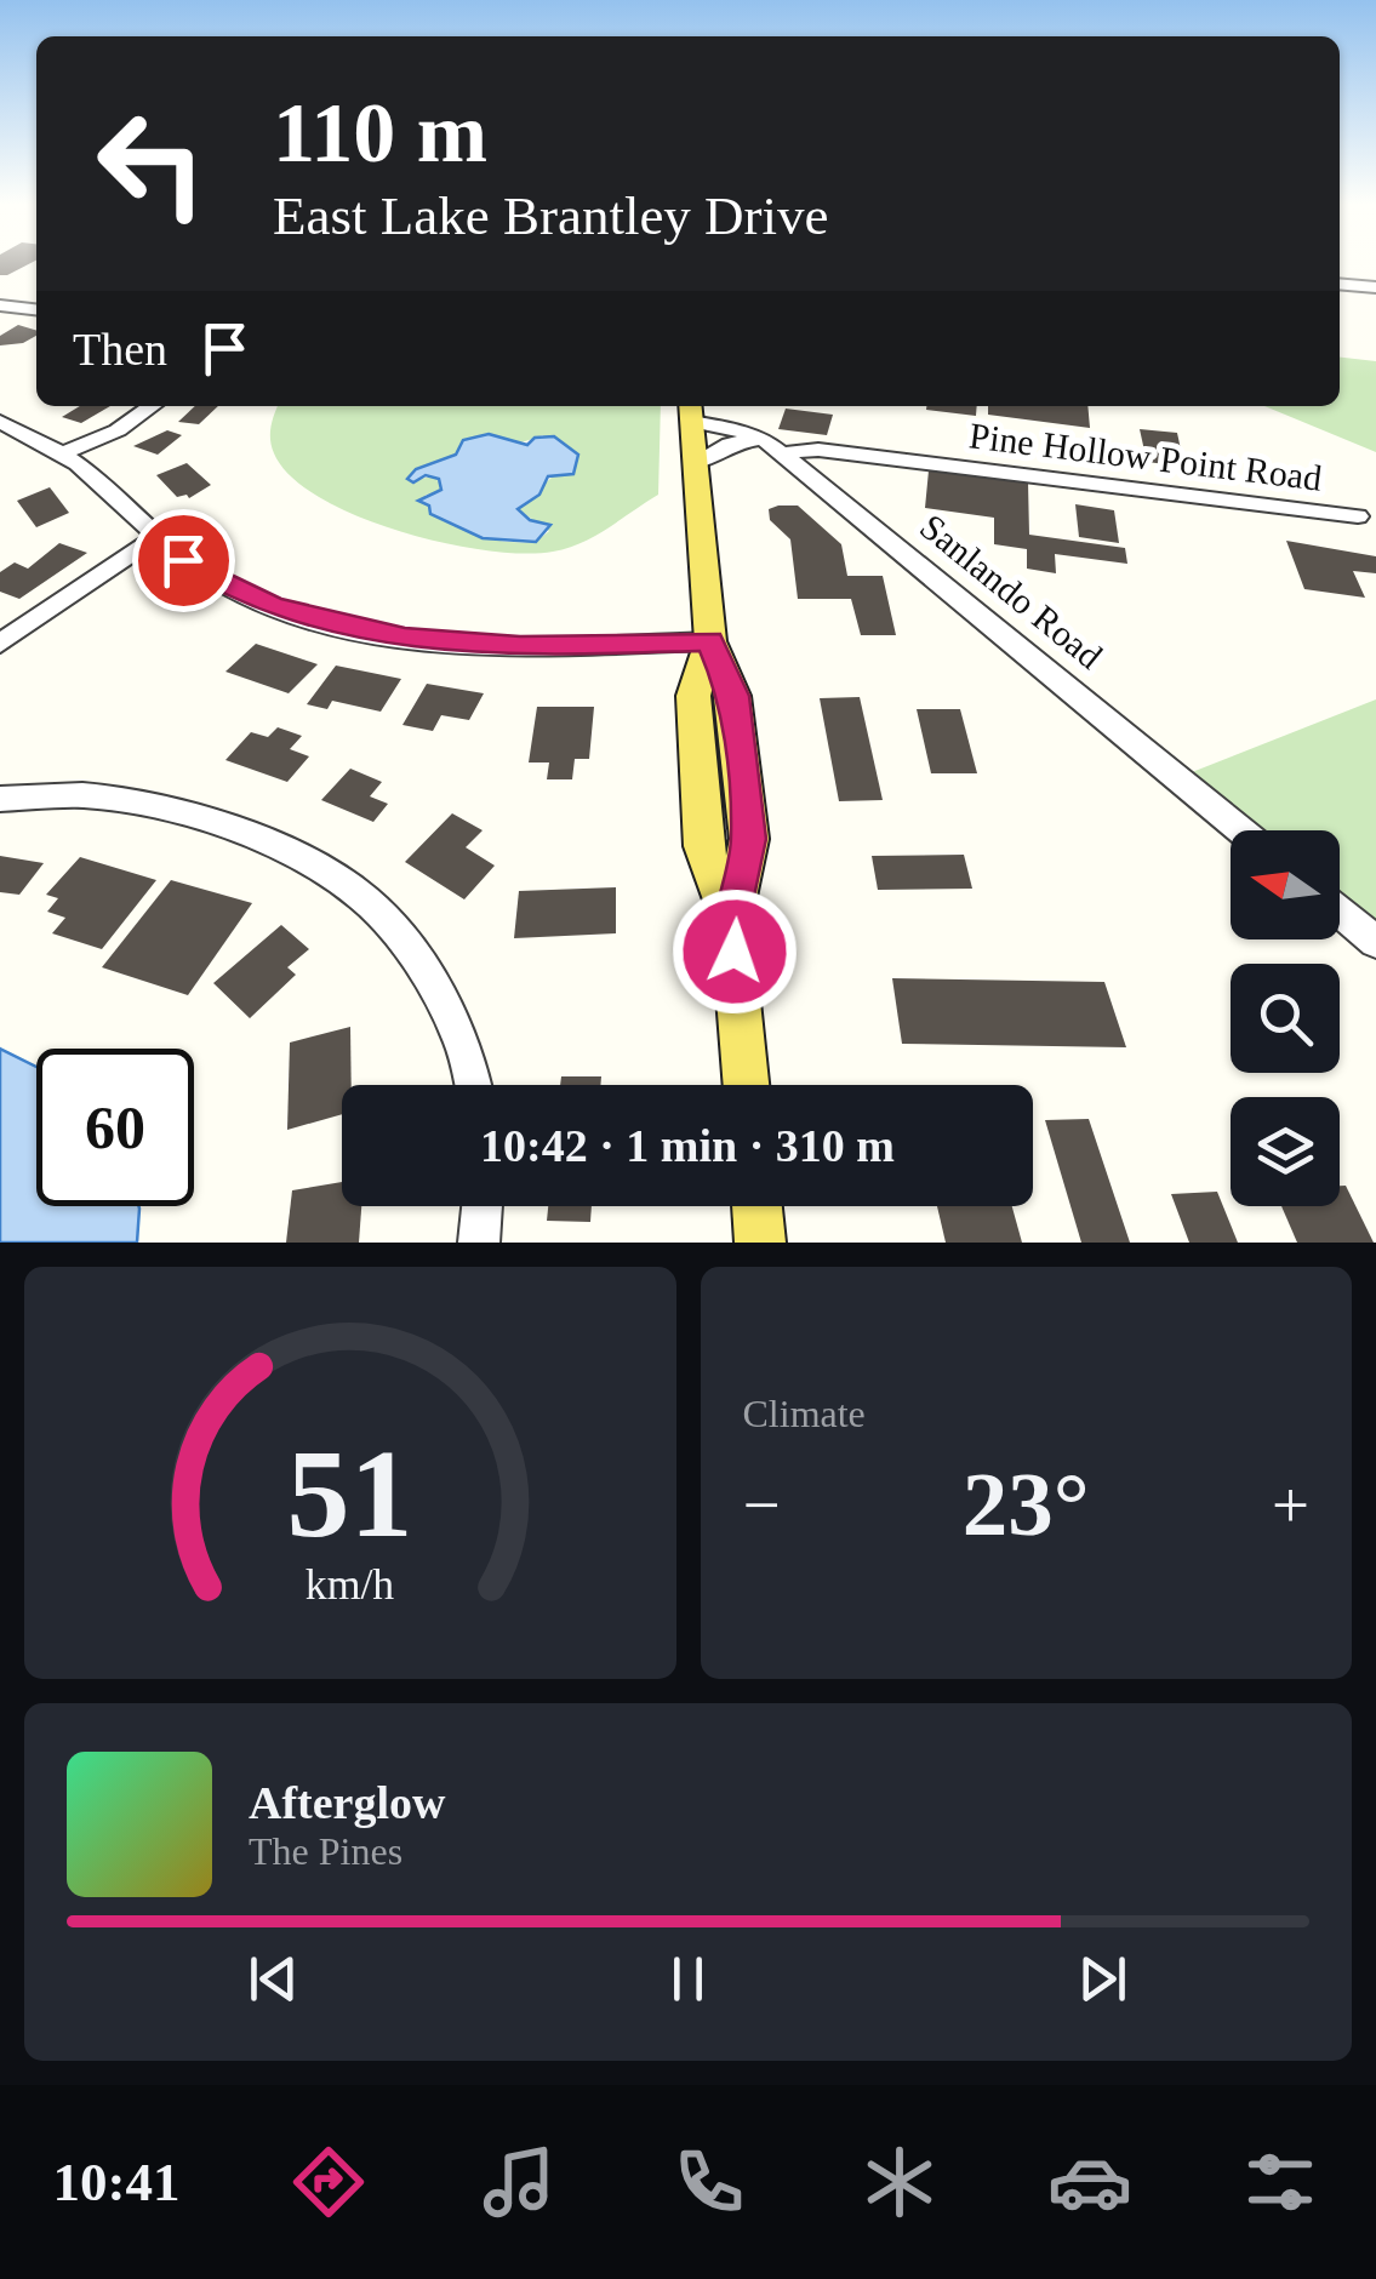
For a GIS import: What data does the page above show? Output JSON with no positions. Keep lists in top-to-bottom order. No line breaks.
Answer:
{"streets":{"street":["Pine Hollow Point Road","Sanlando Road"]},"crossings":[["Pine Hollow Point Road","Sanlando Road"]],"north":"left","page":{"turn":["110 m","East Lake Brantley Drive"],"then":"Then","limit":"60","trip":"10:42 · 1 min · 310 m","tile":"Climate","heat":["−","23°","+"],"song":["Afterglow","The Pines"],"tabs":"10:41","gauge":["51","km/h"]}}
